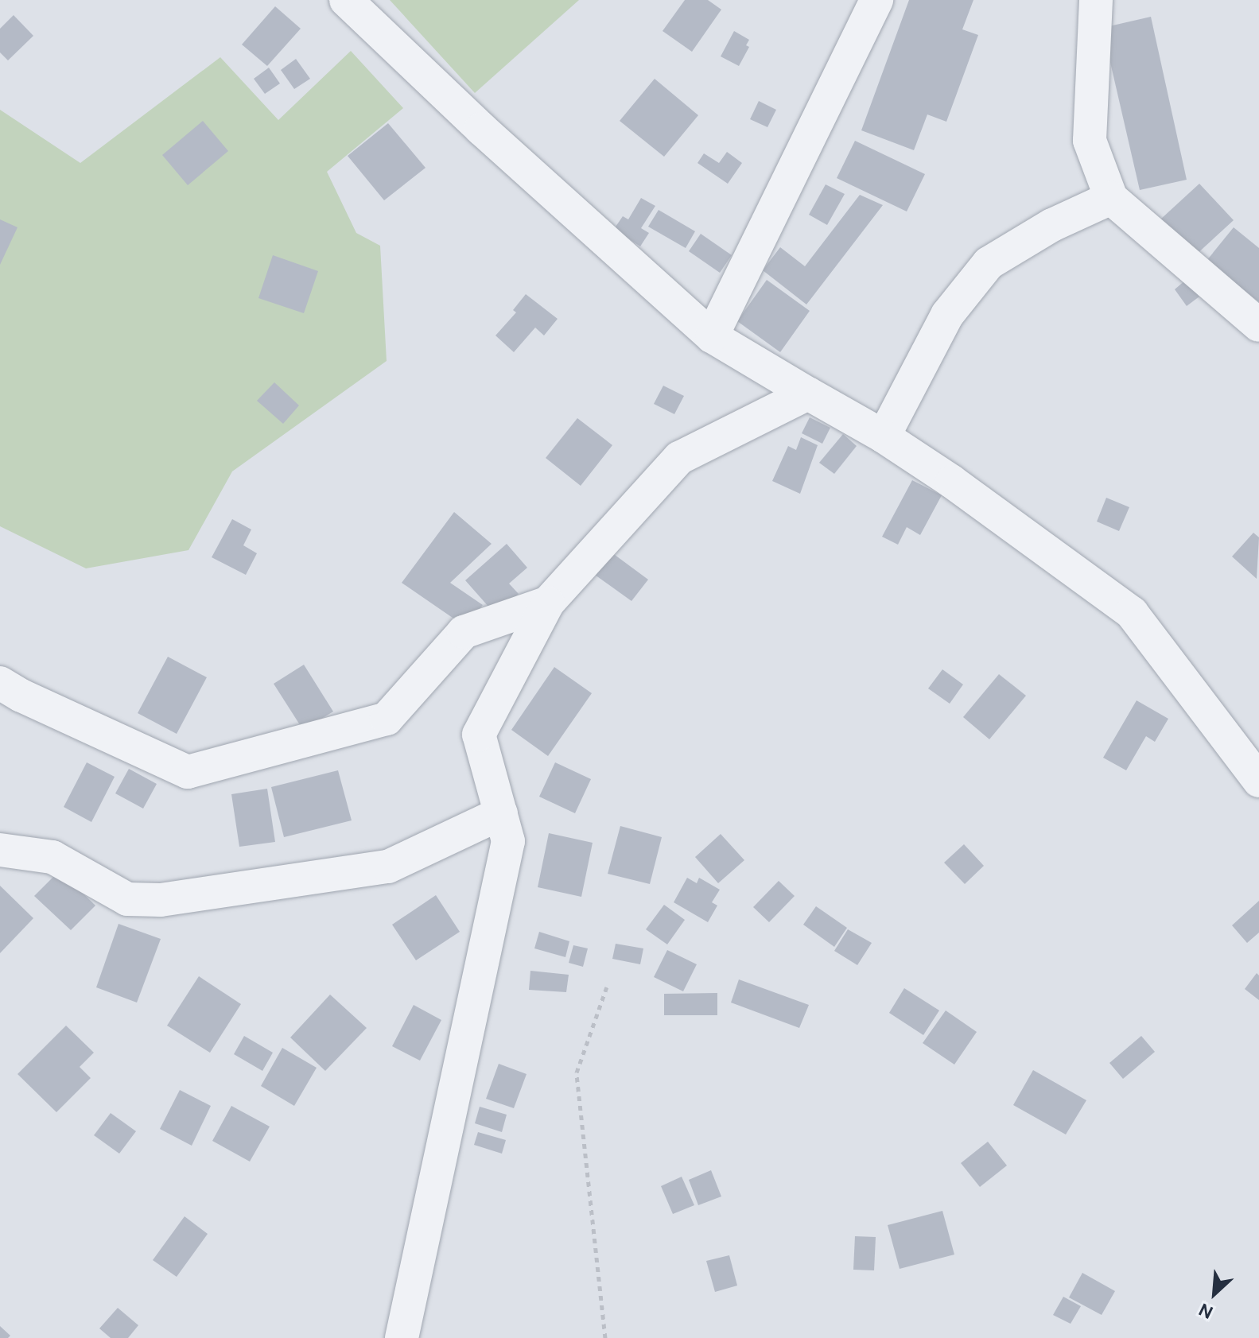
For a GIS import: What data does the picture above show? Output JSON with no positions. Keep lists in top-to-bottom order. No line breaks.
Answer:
{"north":"bottom left"}
